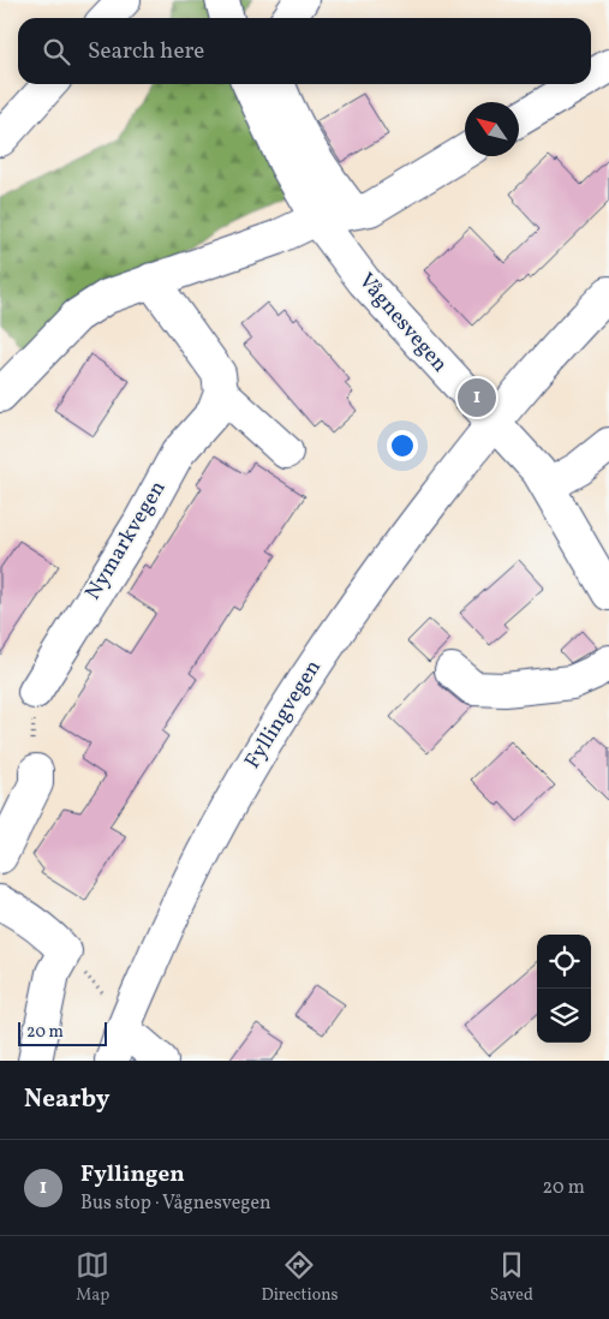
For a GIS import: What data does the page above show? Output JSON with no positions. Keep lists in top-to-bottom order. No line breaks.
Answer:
{"streets":{"street":["Vågnesvegen","Nymarkvegen","Fyllingvegen"]},"crossings":[["Vågnesvegen","Fyllingvegen"]],"scale_bar":"20 m","north":"top left","page":{"search":"Search here","pins":"1","scale":"20 m","heading":"Nearby","list":[{"mark":"1","name":"Fyllingen","note":"Bus stop · Vågnesvegen","value":"20 m"}],"nav":["Map","Directions","Saved"]}}
